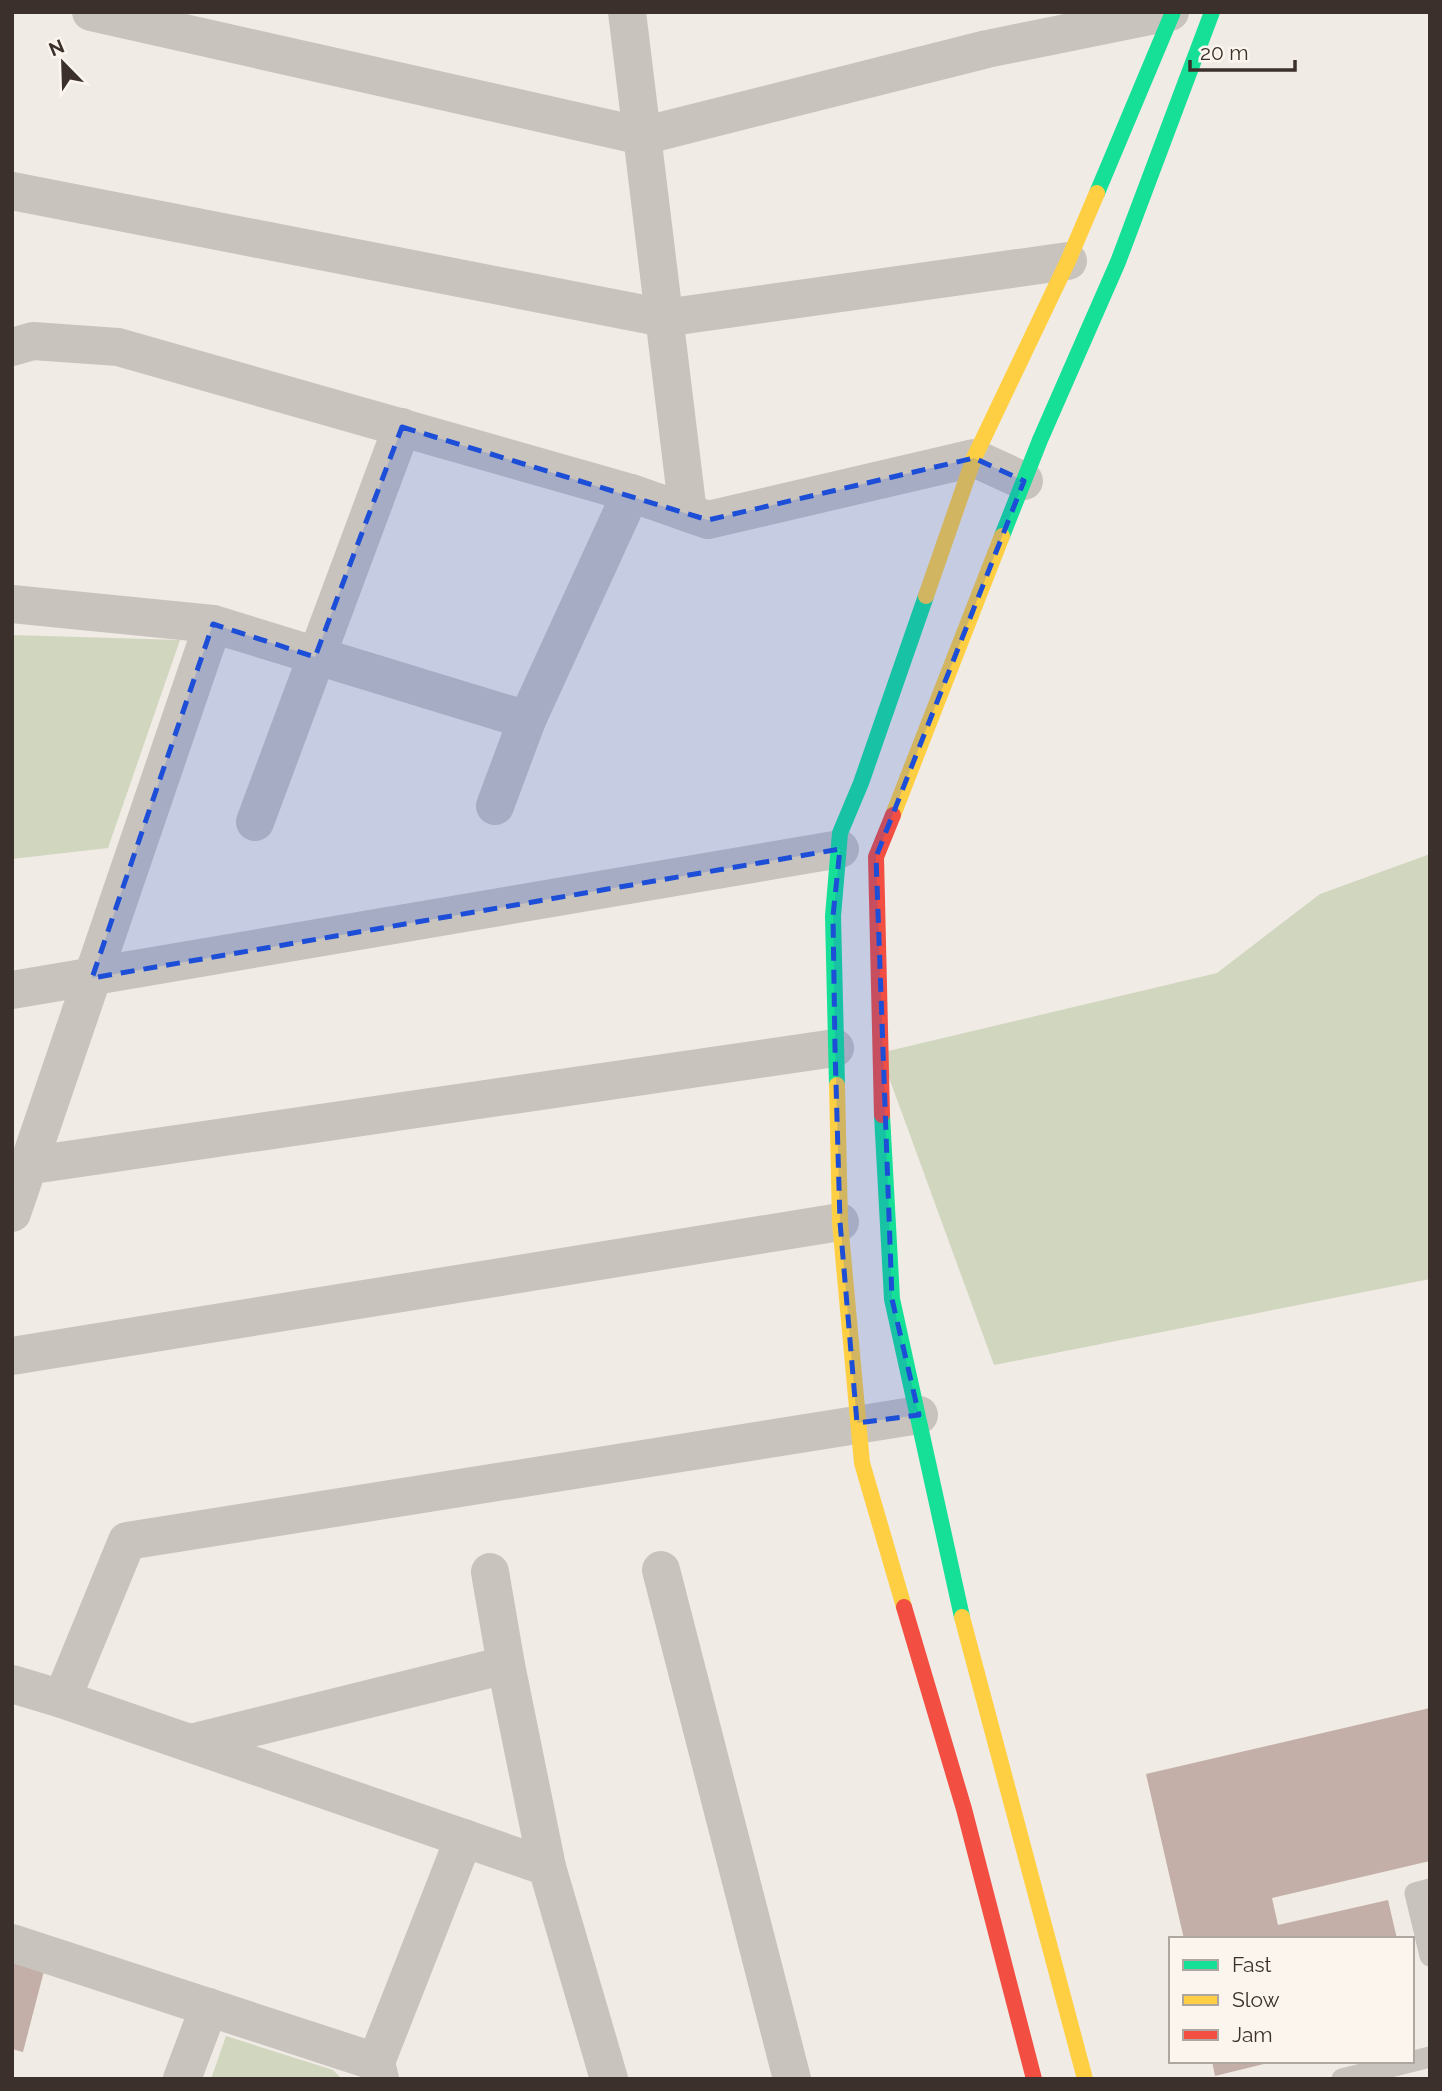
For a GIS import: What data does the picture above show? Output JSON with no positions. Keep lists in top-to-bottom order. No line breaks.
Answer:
{"legend":["Fast","Slow","Jam"],"scale_bar":"20 m","north":"top left"}
